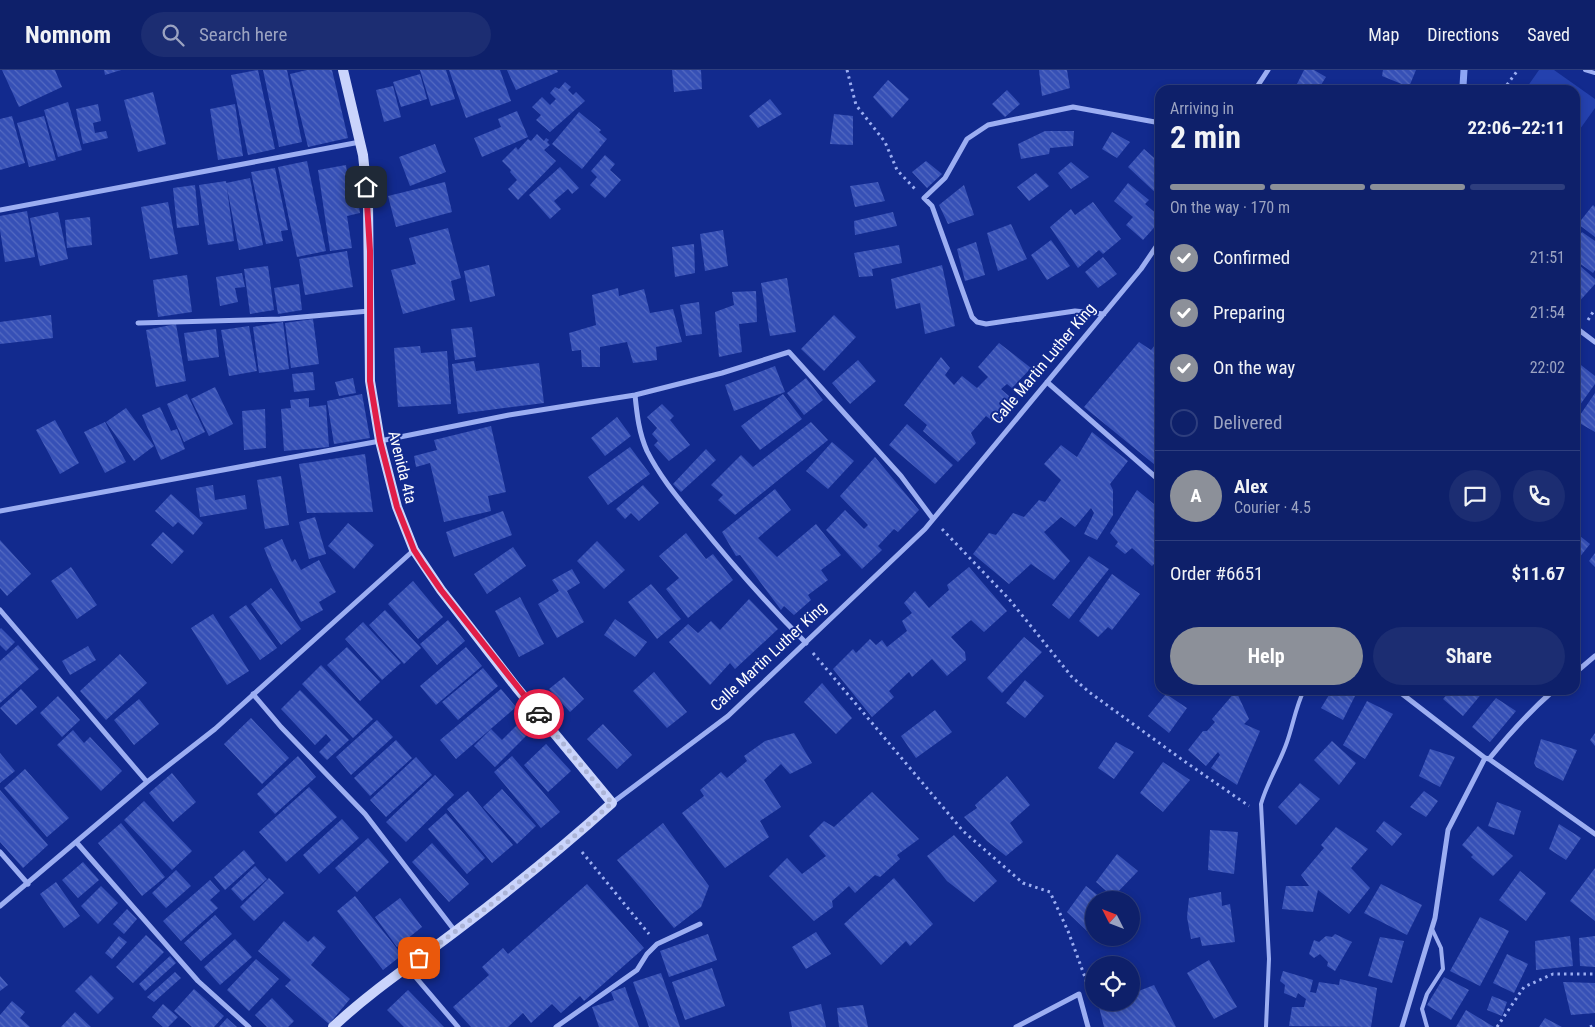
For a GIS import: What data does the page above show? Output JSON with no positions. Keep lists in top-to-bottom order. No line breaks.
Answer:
{"streets":{"street":["Calle Martin Luther King","Avenida 4ta"]},"crossings":[["Calle Martin Luther King","Avenida 4ta"]],"north":"top left","page":{"header":"Nomnom","search":"Search here","nav":["Map","Directions","Saved"],"heading":["2 min","Arriving in","22:06–22:11"],"panel":["Alex","Courier · 4.5","Order #6651","$11.67"],"bar":"On the way · 170 m","list":[["Confirmed","21:51"],["Preparing","21:54"],["On the way","22:02"],"Delivered"],"round":"A","buttons":["Help","Share"]}}
